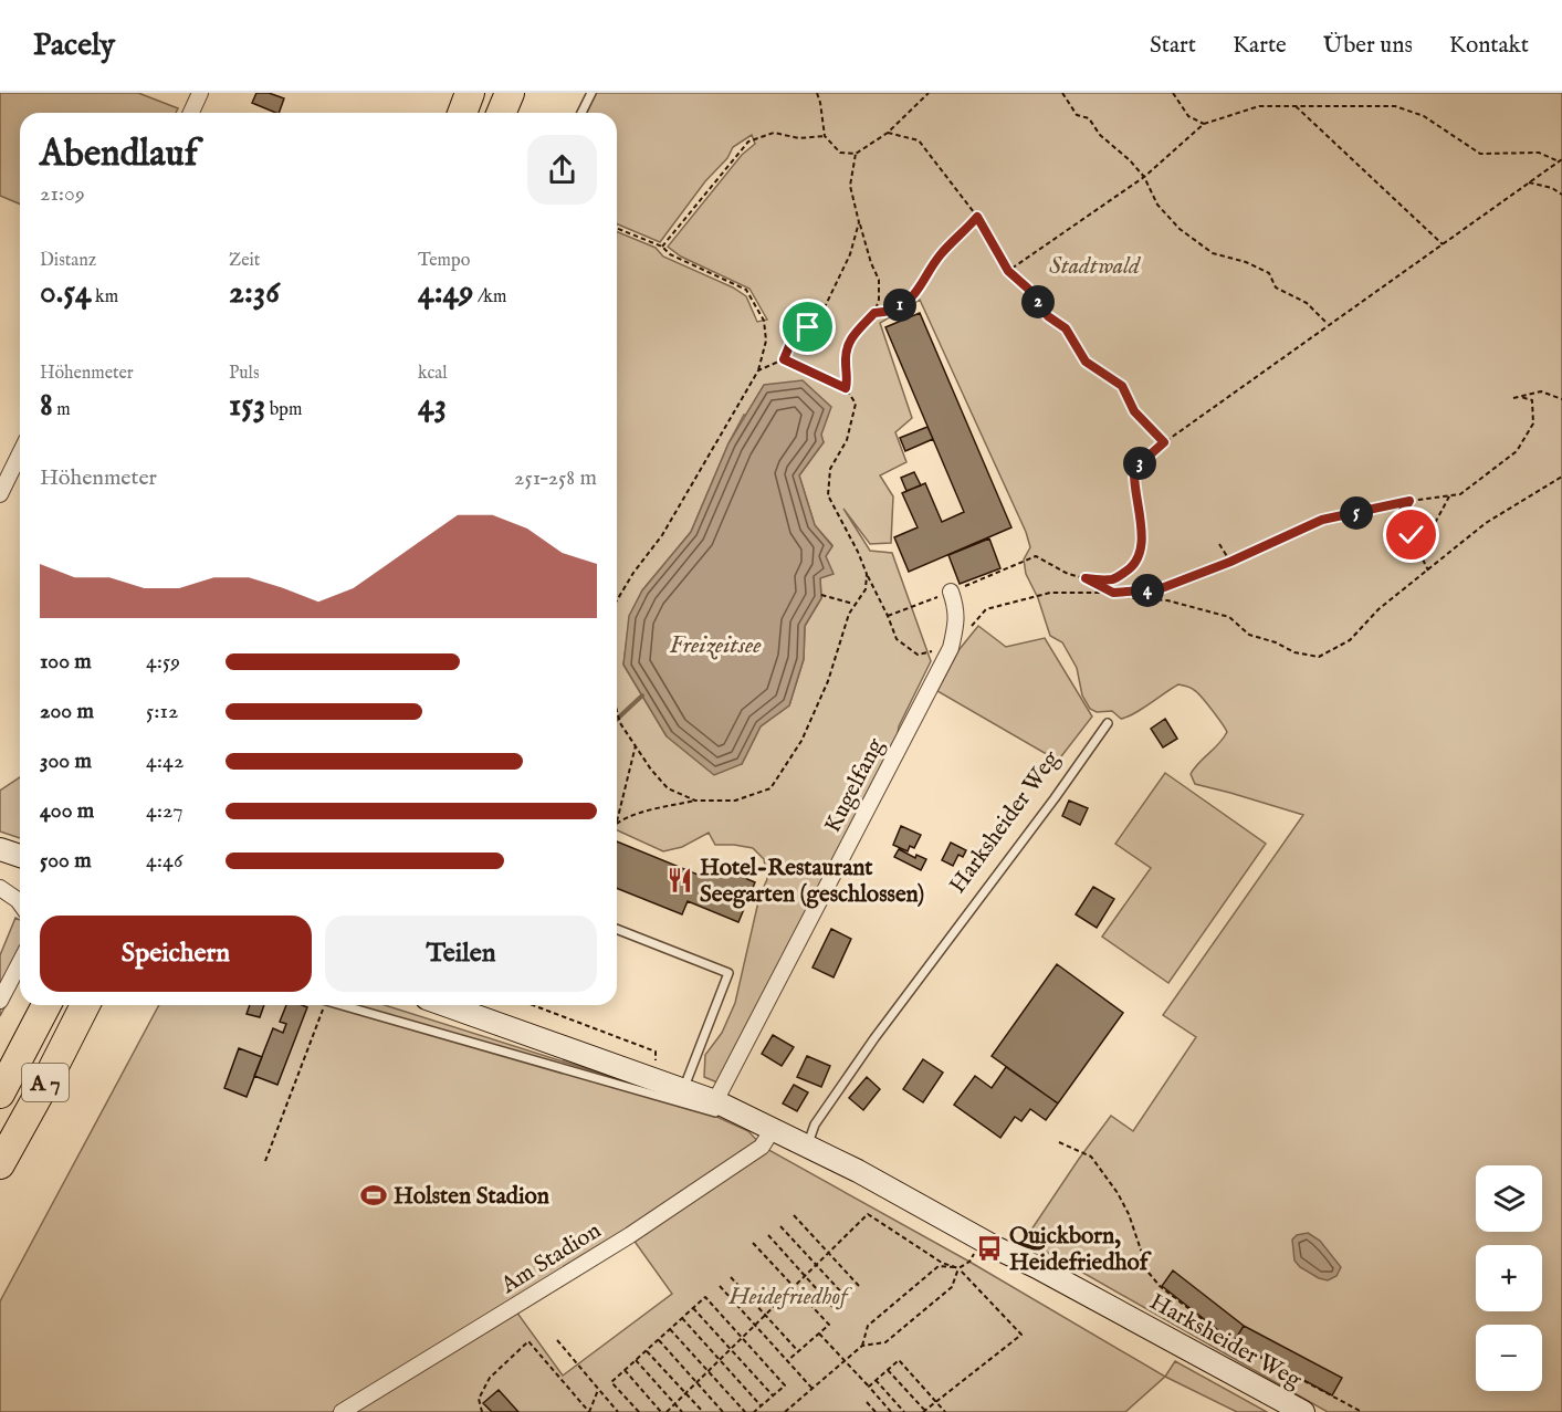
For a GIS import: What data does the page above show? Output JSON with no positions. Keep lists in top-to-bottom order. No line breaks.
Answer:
{"streets":{"highway":["A 7"],"main road":["Harksheider Weg"],"street":["Kugelfang","Am Stadion"]},"crossings":[["Kugelfang","Harksheider Weg"],["Harksheider Weg","Am Stadion"]],"water":["Freizeitsee"],"parks":["Stadtwald","Heidefriedhof"],"places":{"restaurant":["Hotel-Restaurant Seegarten (geschlossen)"],"sports":["Holsten Stadion"],"bus stop":["Quickborn, Heidefriedhof"]},"page":{"header":"Pacely","nav":["Start","Karte","Über uns","Kontakt"],"heading":["Abendlauf","21:09"],"stats":[["Distanz","0.54 km"],["Zeit","2:36"],["Tempo","4:49 /km"],["Höhenmeter","8 m"],["Puls","153 bpm"],["kcal","43"]],"pins":["2","1","3","5","4"],"chart":["Höhenmeter","251–258 m"],"list":[{"name":"100 m","note":"4:59"},{"name":"200 m","note":"5:12"},{"name":"300 m","note":"4:42"},{"name":"400 m","note":"4:27"},{"name":"500 m","note":"4:46"}],"buttons":["Speichern","Teilen"],"map_buttons":["+","−"]}}
